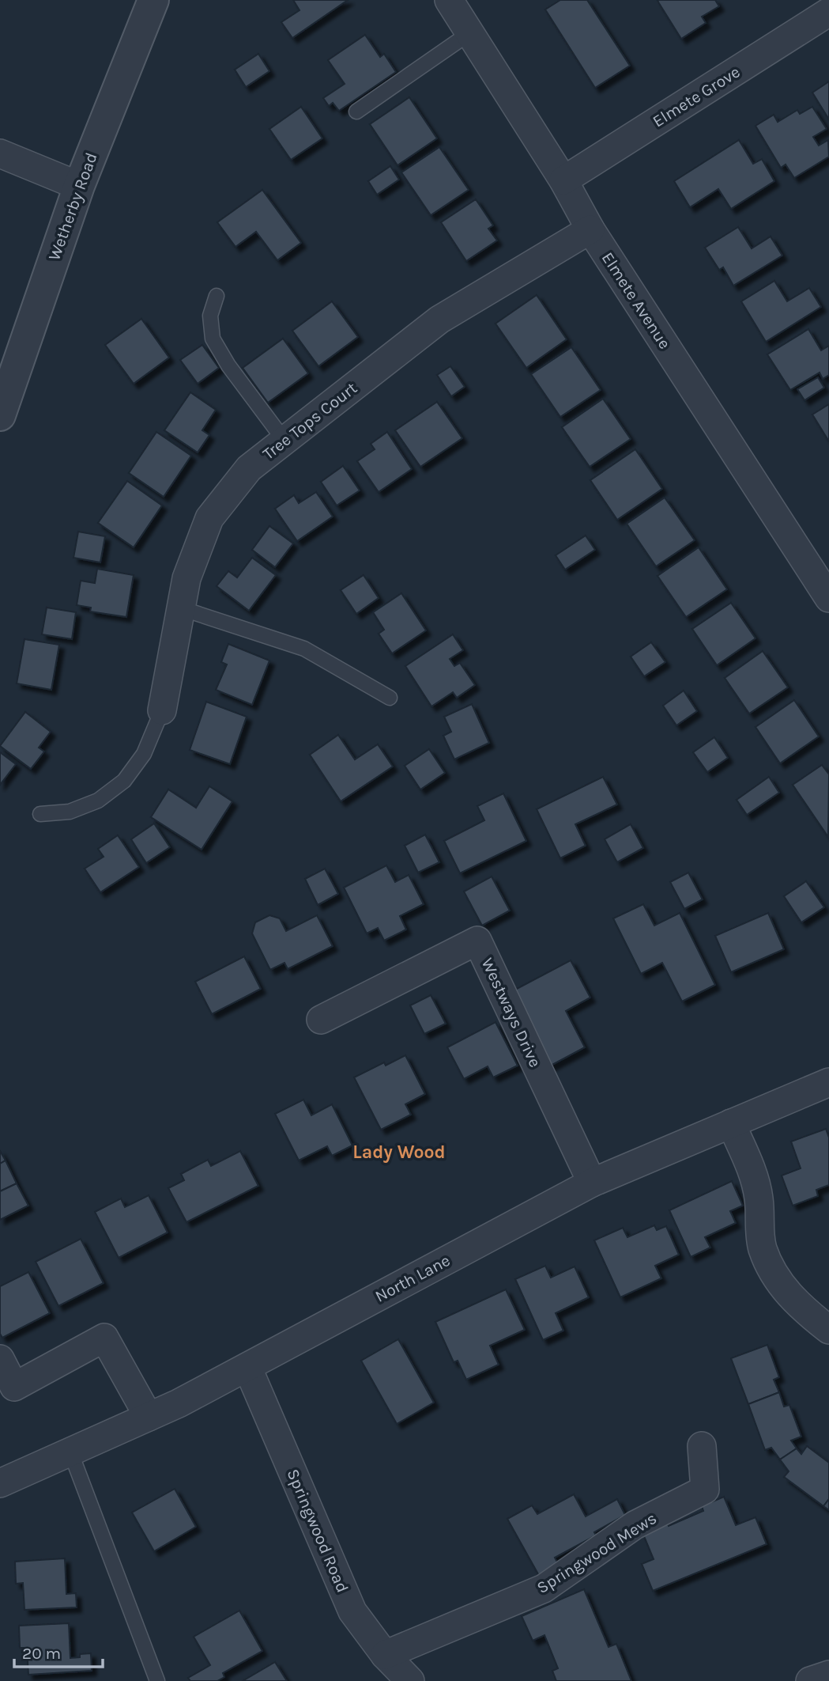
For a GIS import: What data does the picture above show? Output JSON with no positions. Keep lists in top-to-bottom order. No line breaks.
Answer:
{"streets":{"street":["Elmete Grove","Wetherby Road","Elmete Avenue","Tree Tops Court","Westways Drive","North Lane","Springwood Road","Springwood Mews"]},"crossings":[["Elmete Grove","Elmete Avenue"],["Elmete Avenue","Tree Tops Court"],["Westways Drive","North Lane"],["North Lane","Springwood Road"],["Springwood Road","Springwood Mews"]],"districts":["Lady Wood"],"scale_bar":"20 m"}
